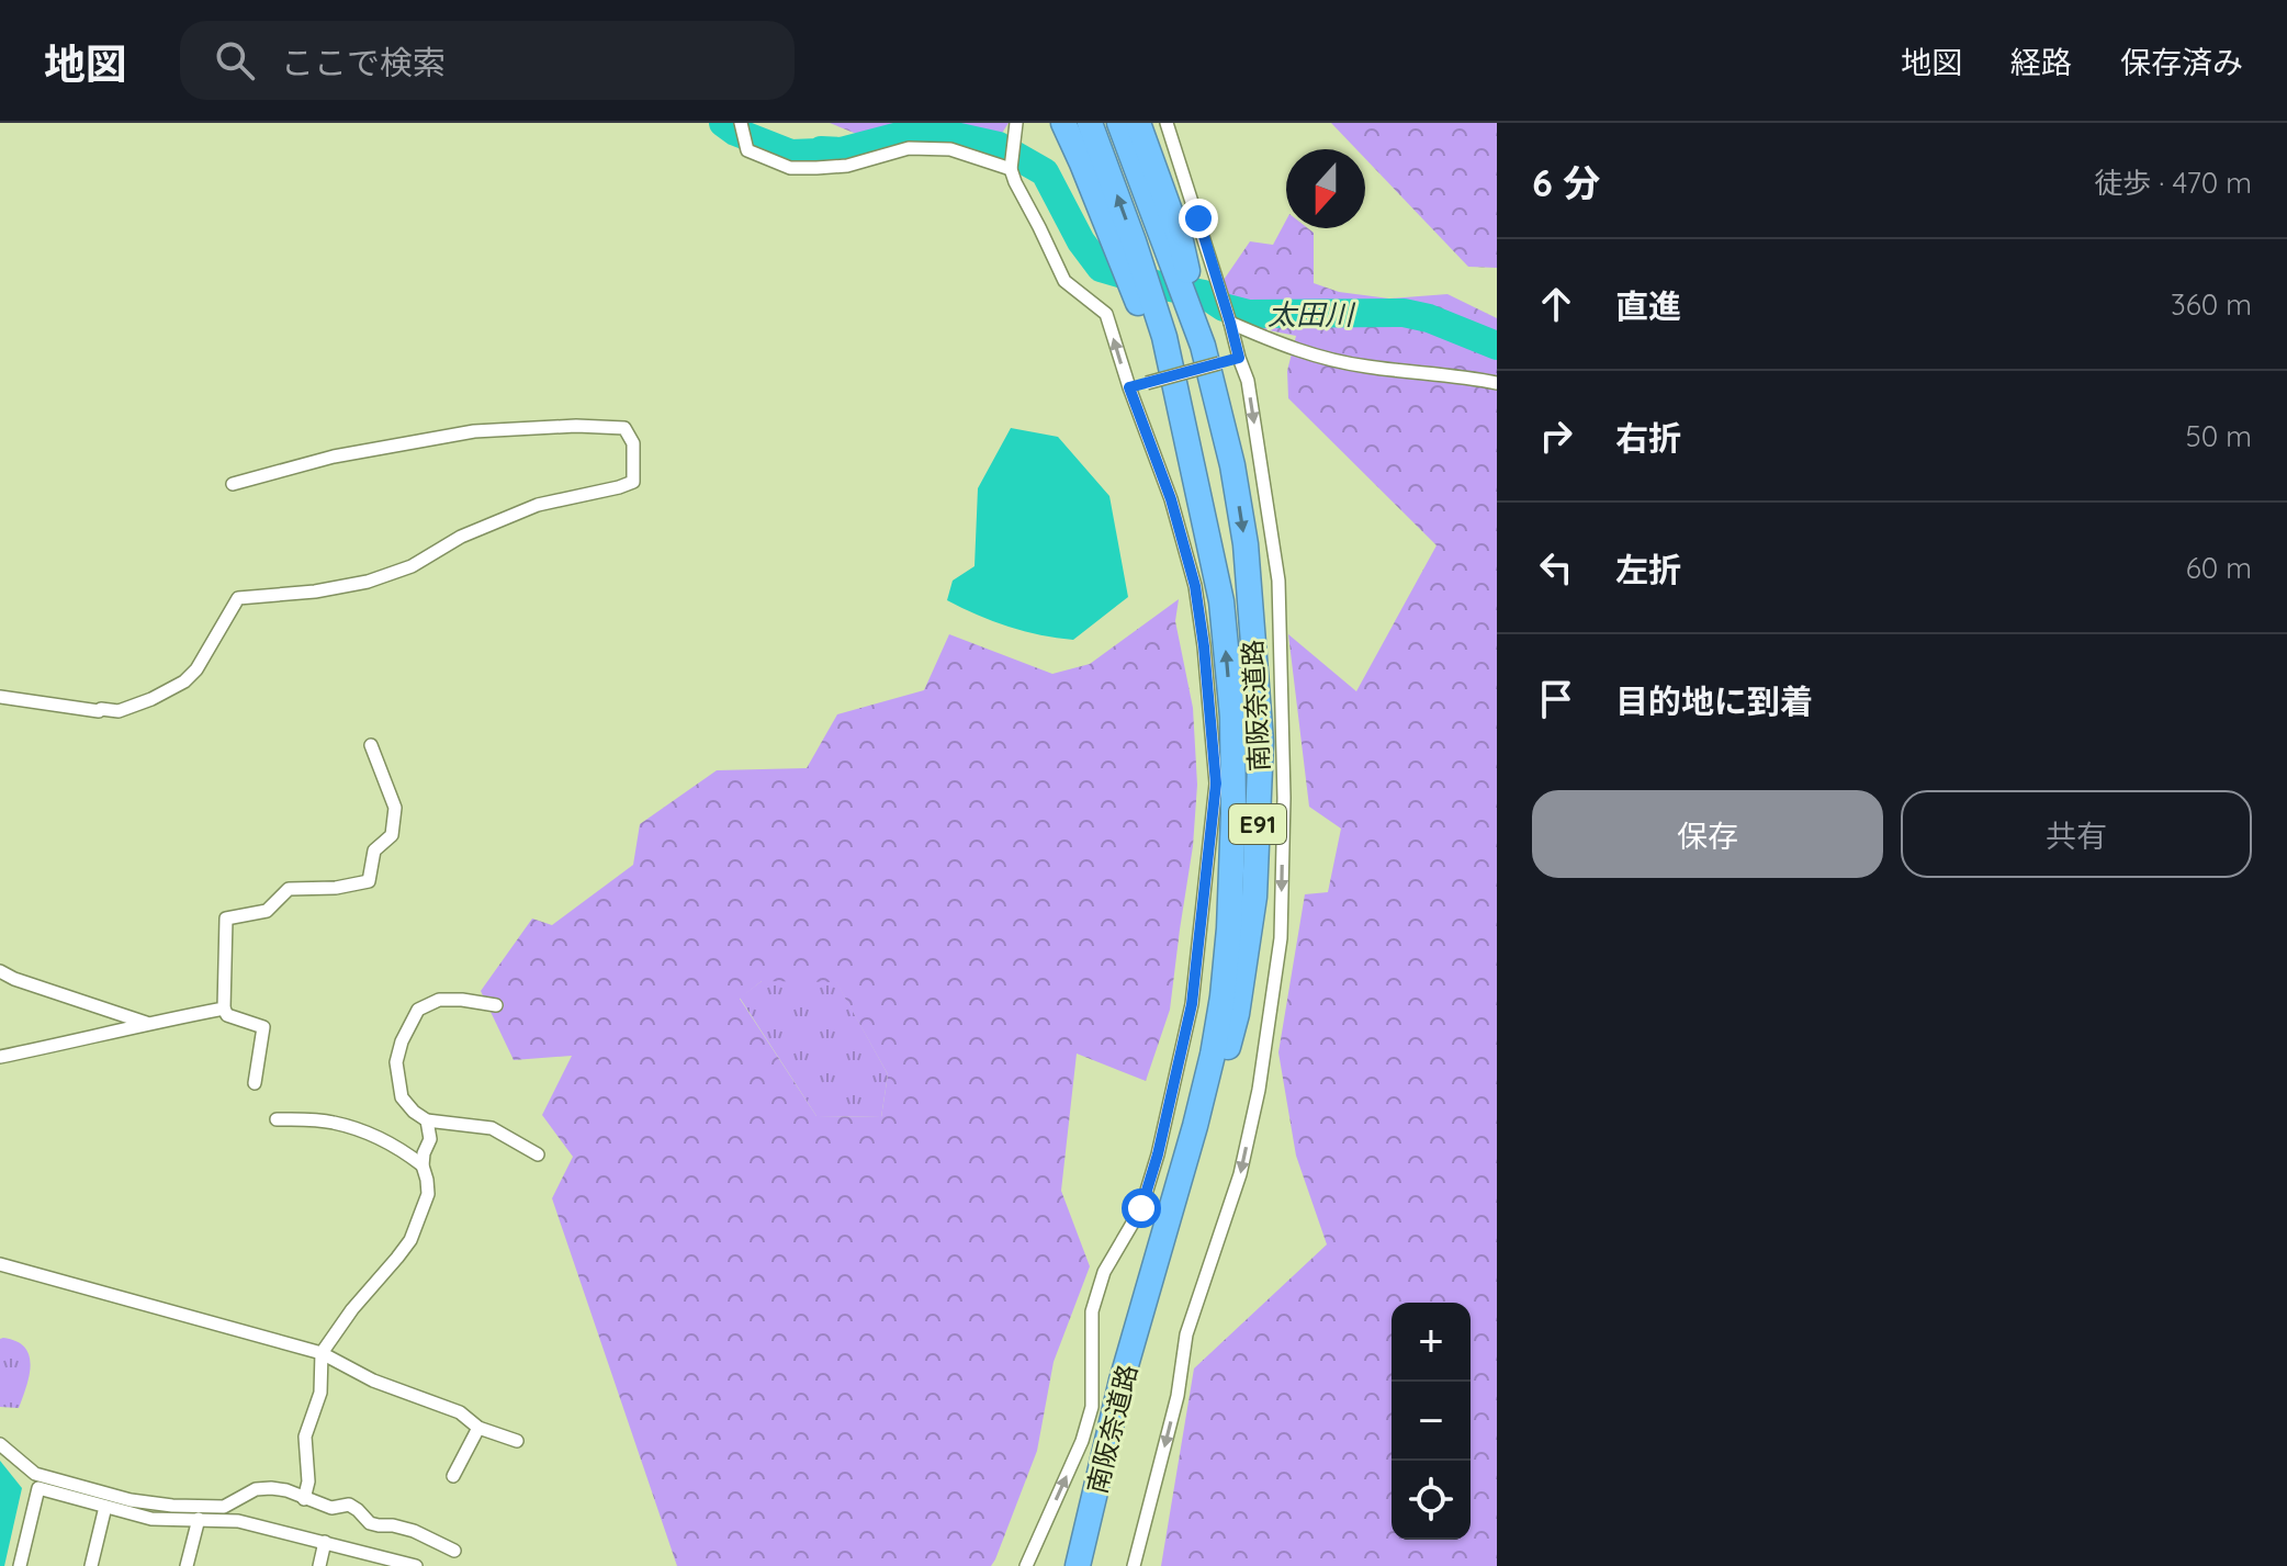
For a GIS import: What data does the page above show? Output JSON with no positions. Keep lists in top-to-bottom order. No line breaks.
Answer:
{"streets":{"highway":["南阪奈道路","E91"]},"water":["太田川"],"north":"bottom","page":{"header":"地図","search":"ここで検索","nav":["地図","経路","保存済み"],"heading":["6 分","徒歩 · 470 m"],"list":[["直進","360 m"],["右折","50 m"],["左折","60 m"],"目的地に到着"],"buttons":["保存","共有"],"map_buttons":["+","−"]}}
